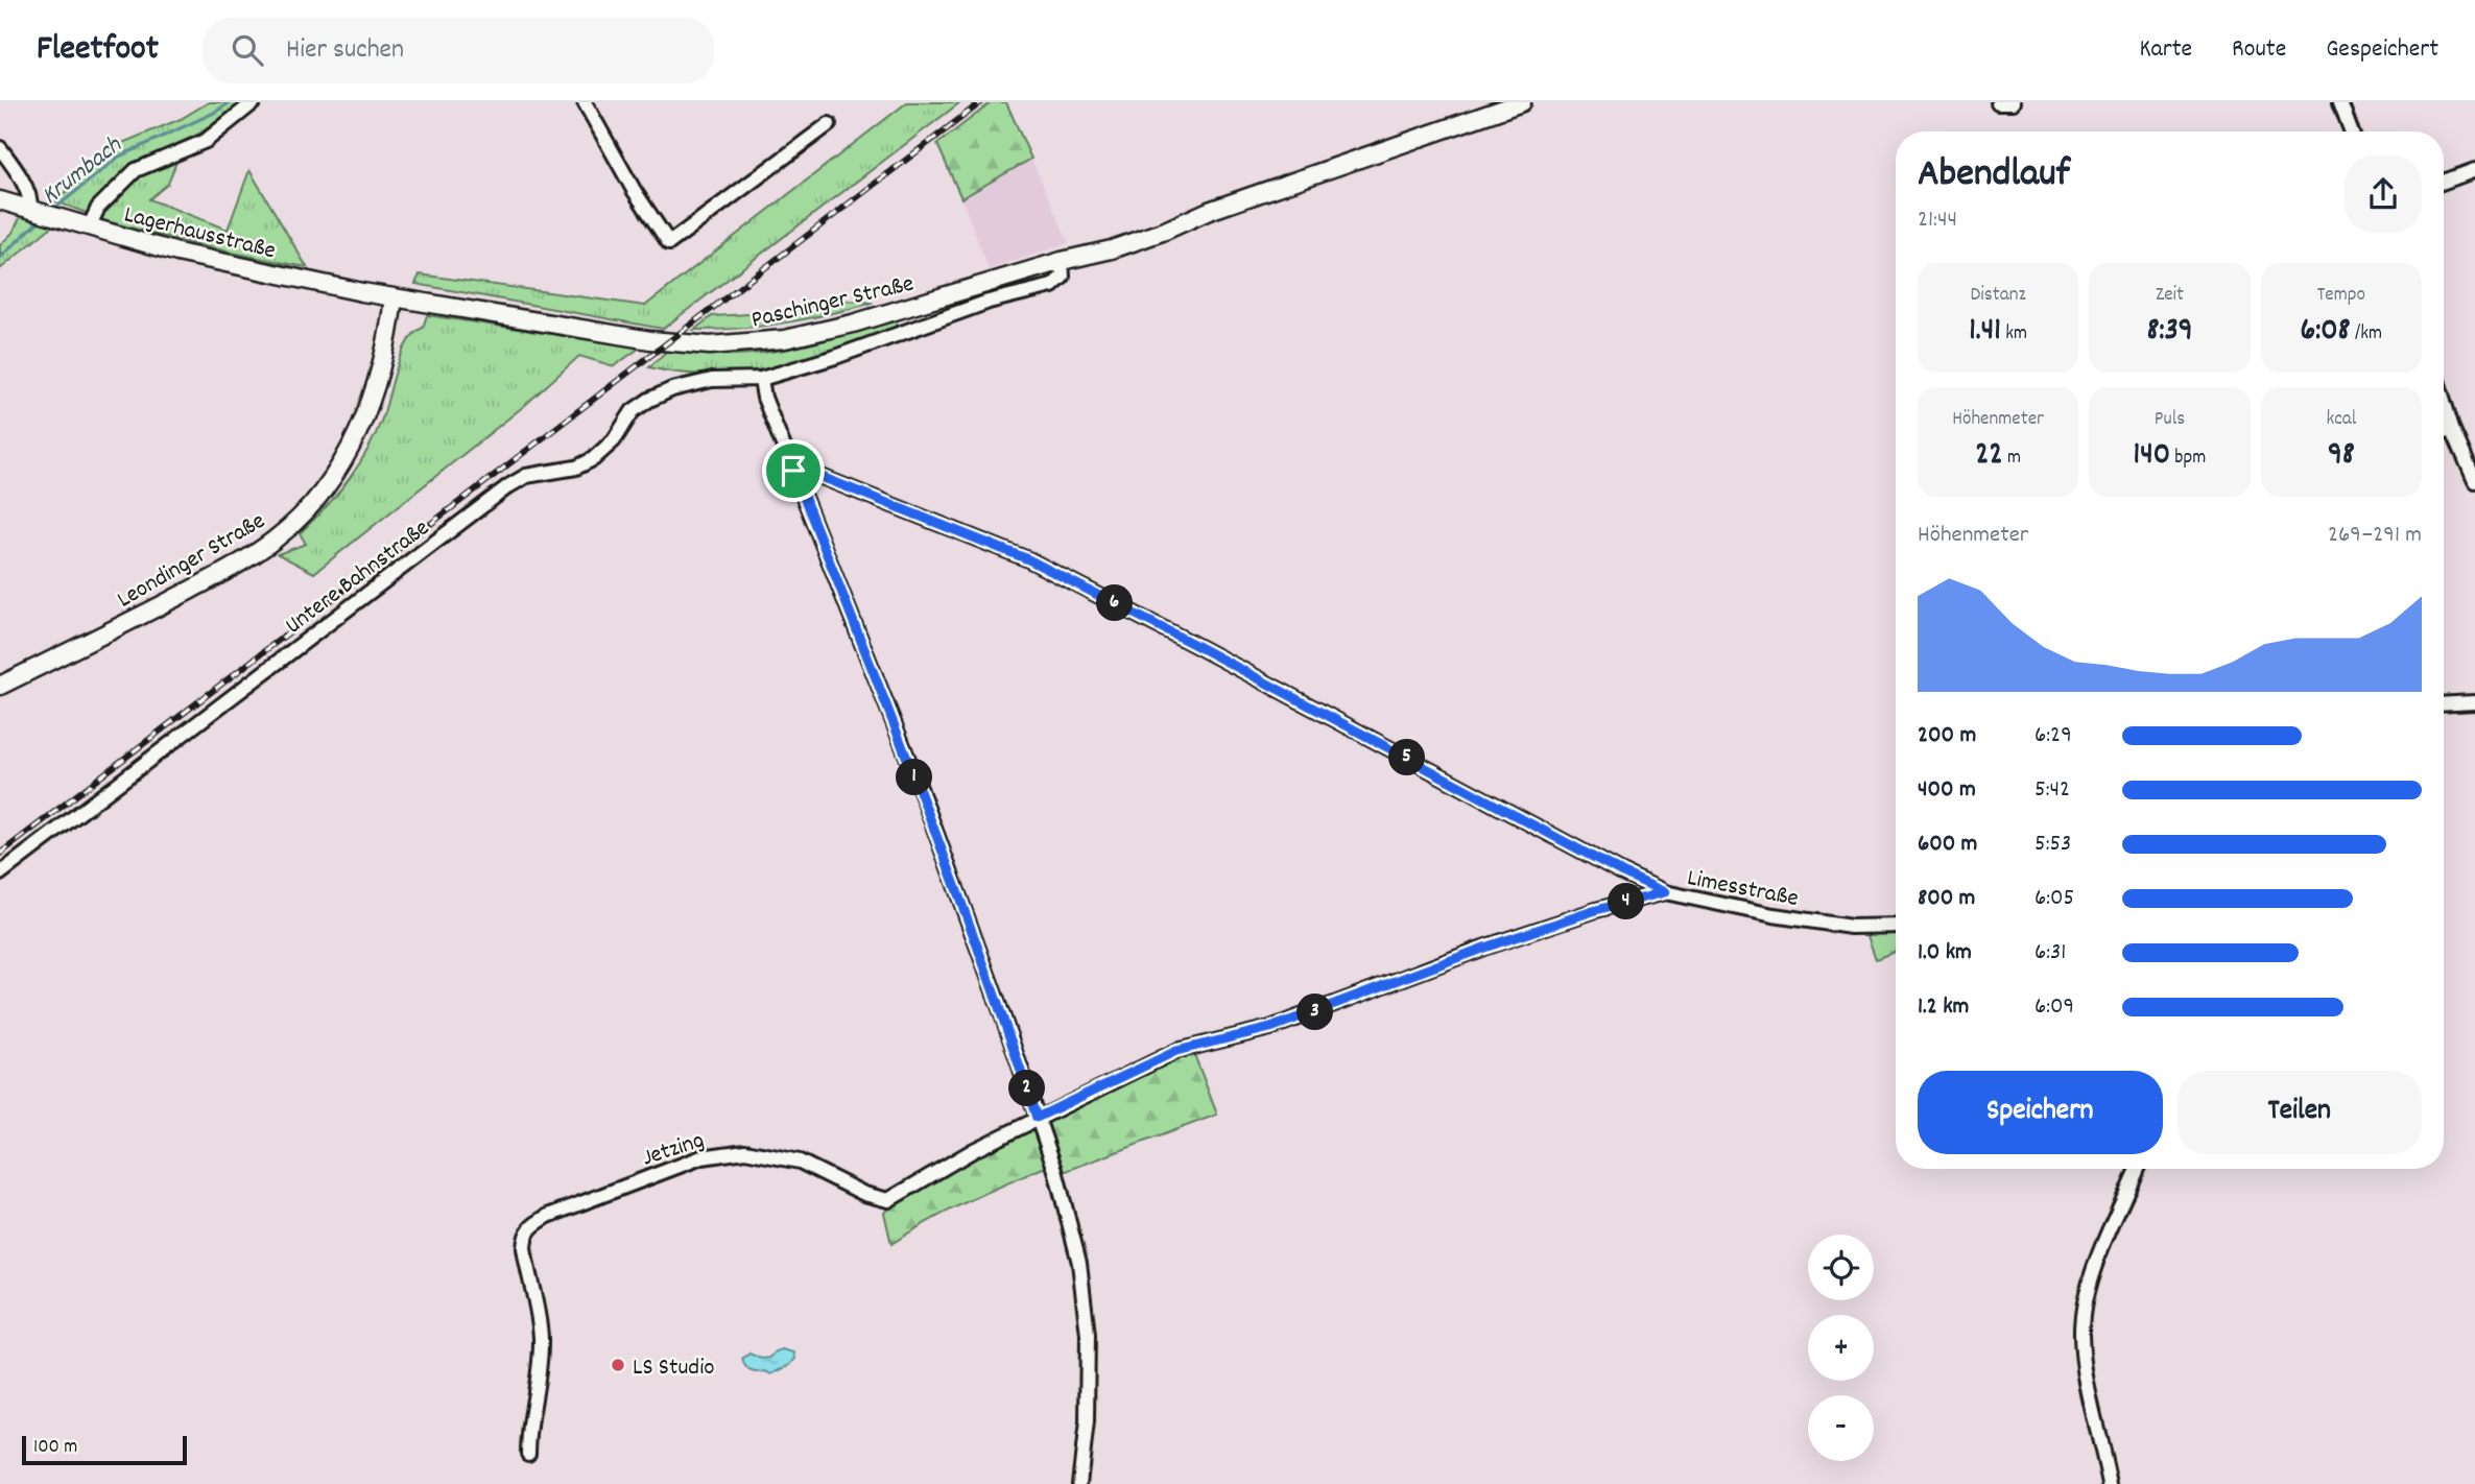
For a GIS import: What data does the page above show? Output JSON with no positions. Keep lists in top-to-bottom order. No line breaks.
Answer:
{"streets":{"street":["Lagerhausstraße","Paschinger Straße","Leondinger Straße","Untere Bahnstraße","Limesstraße","Jetzing"]},"crossings":[["Lagerhausstraße","Paschinger Straße"],["Lagerhausstraße","Leondinger Straße"],["Paschinger Straße","Leondinger Straße"],["Paschinger Straße","Untere Bahnstraße"]],"water":["Krumbach"],"places":["LS Studio"],"scale_bar":"100 m","page":{"header":"Fleetfoot","search":"Hier suchen","nav":["Karte","Route","Gespeichert"],"heading":["Abendlauf","21:44"],"stats":[["Distanz","1.41 km"],["Zeit","8:39"],["Tempo","6:08 /km"],["Höhenmeter","22 m"],["Puls","140 bpm"],["kcal","98"]],"chart":["Höhenmeter","269–291 m"],"pins":["6","5","1","4","3","2"],"list":[{"name":"200 m","note":"6:29"},{"name":"400 m","note":"5:42"},{"name":"600 m","note":"5:53"},{"name":"800 m","note":"6:05"},{"name":"1.0 km","note":"6:31"},{"name":"1.2 km","note":"6:09"}],"buttons":["Speichern","Teilen"],"map_buttons":["+","−"],"scale":"100 m"}}
